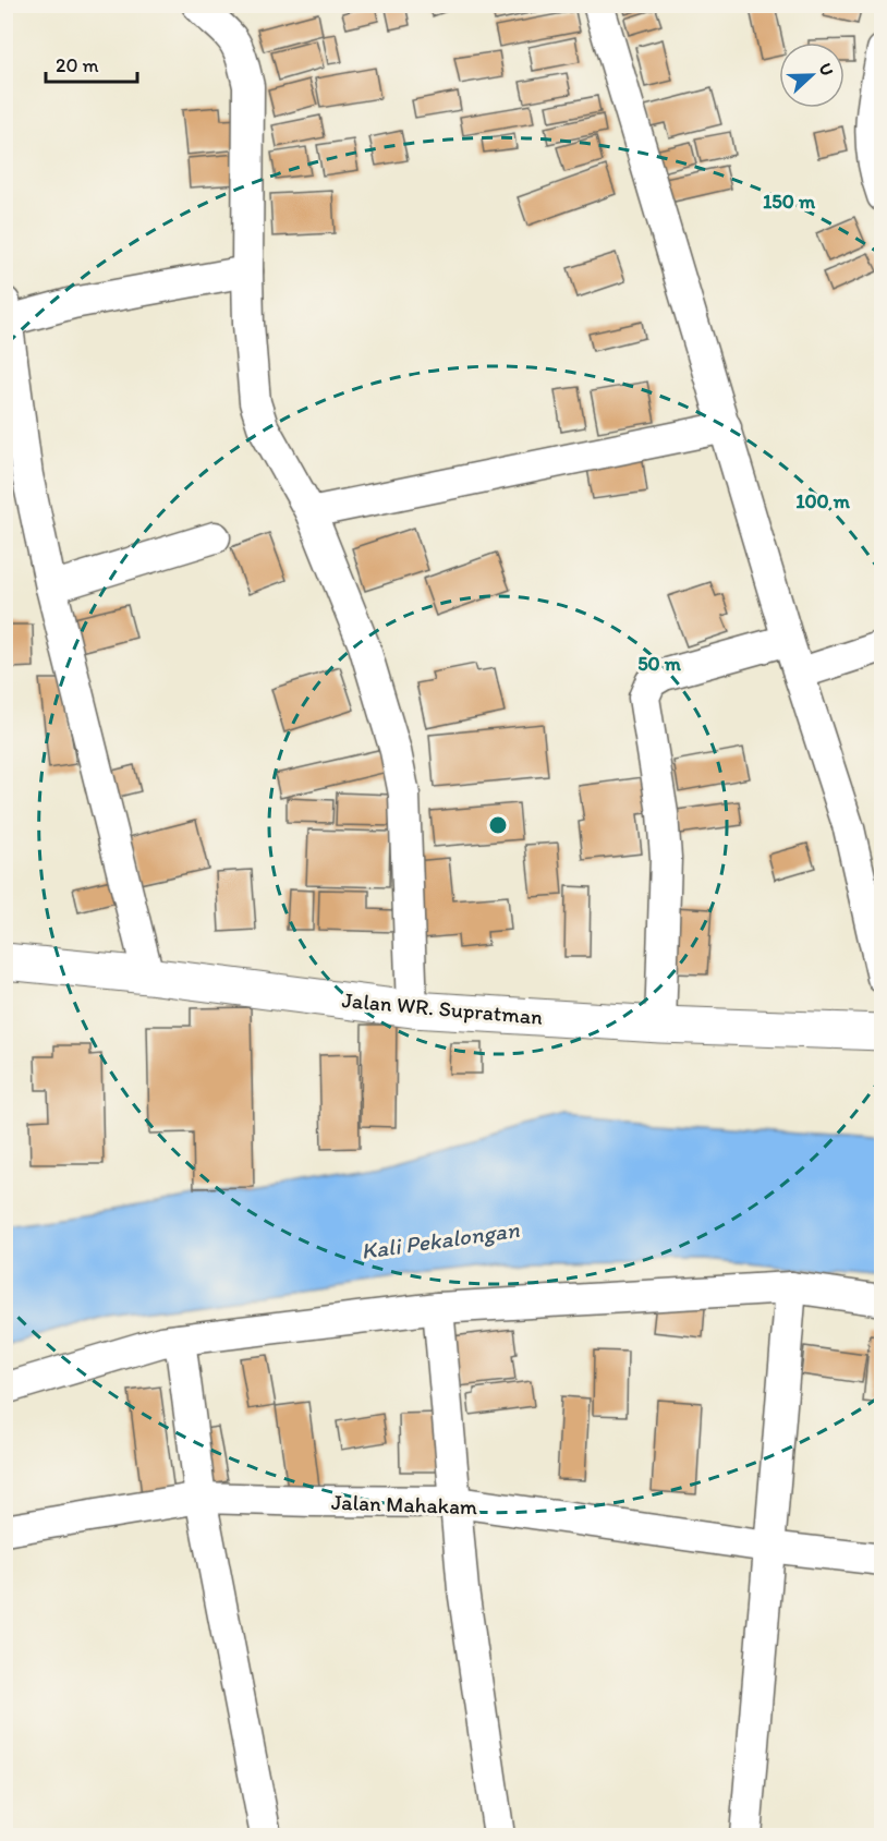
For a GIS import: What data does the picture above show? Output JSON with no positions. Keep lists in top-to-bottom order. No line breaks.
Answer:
{"streets":{"street":["Jalan WR. Supratman","Jalan Mahakam"]},"water":["Kali Pekalongan"],"scale_bar":"20 m","north":"right","rings":["150 m","100 m","50 m"]}
